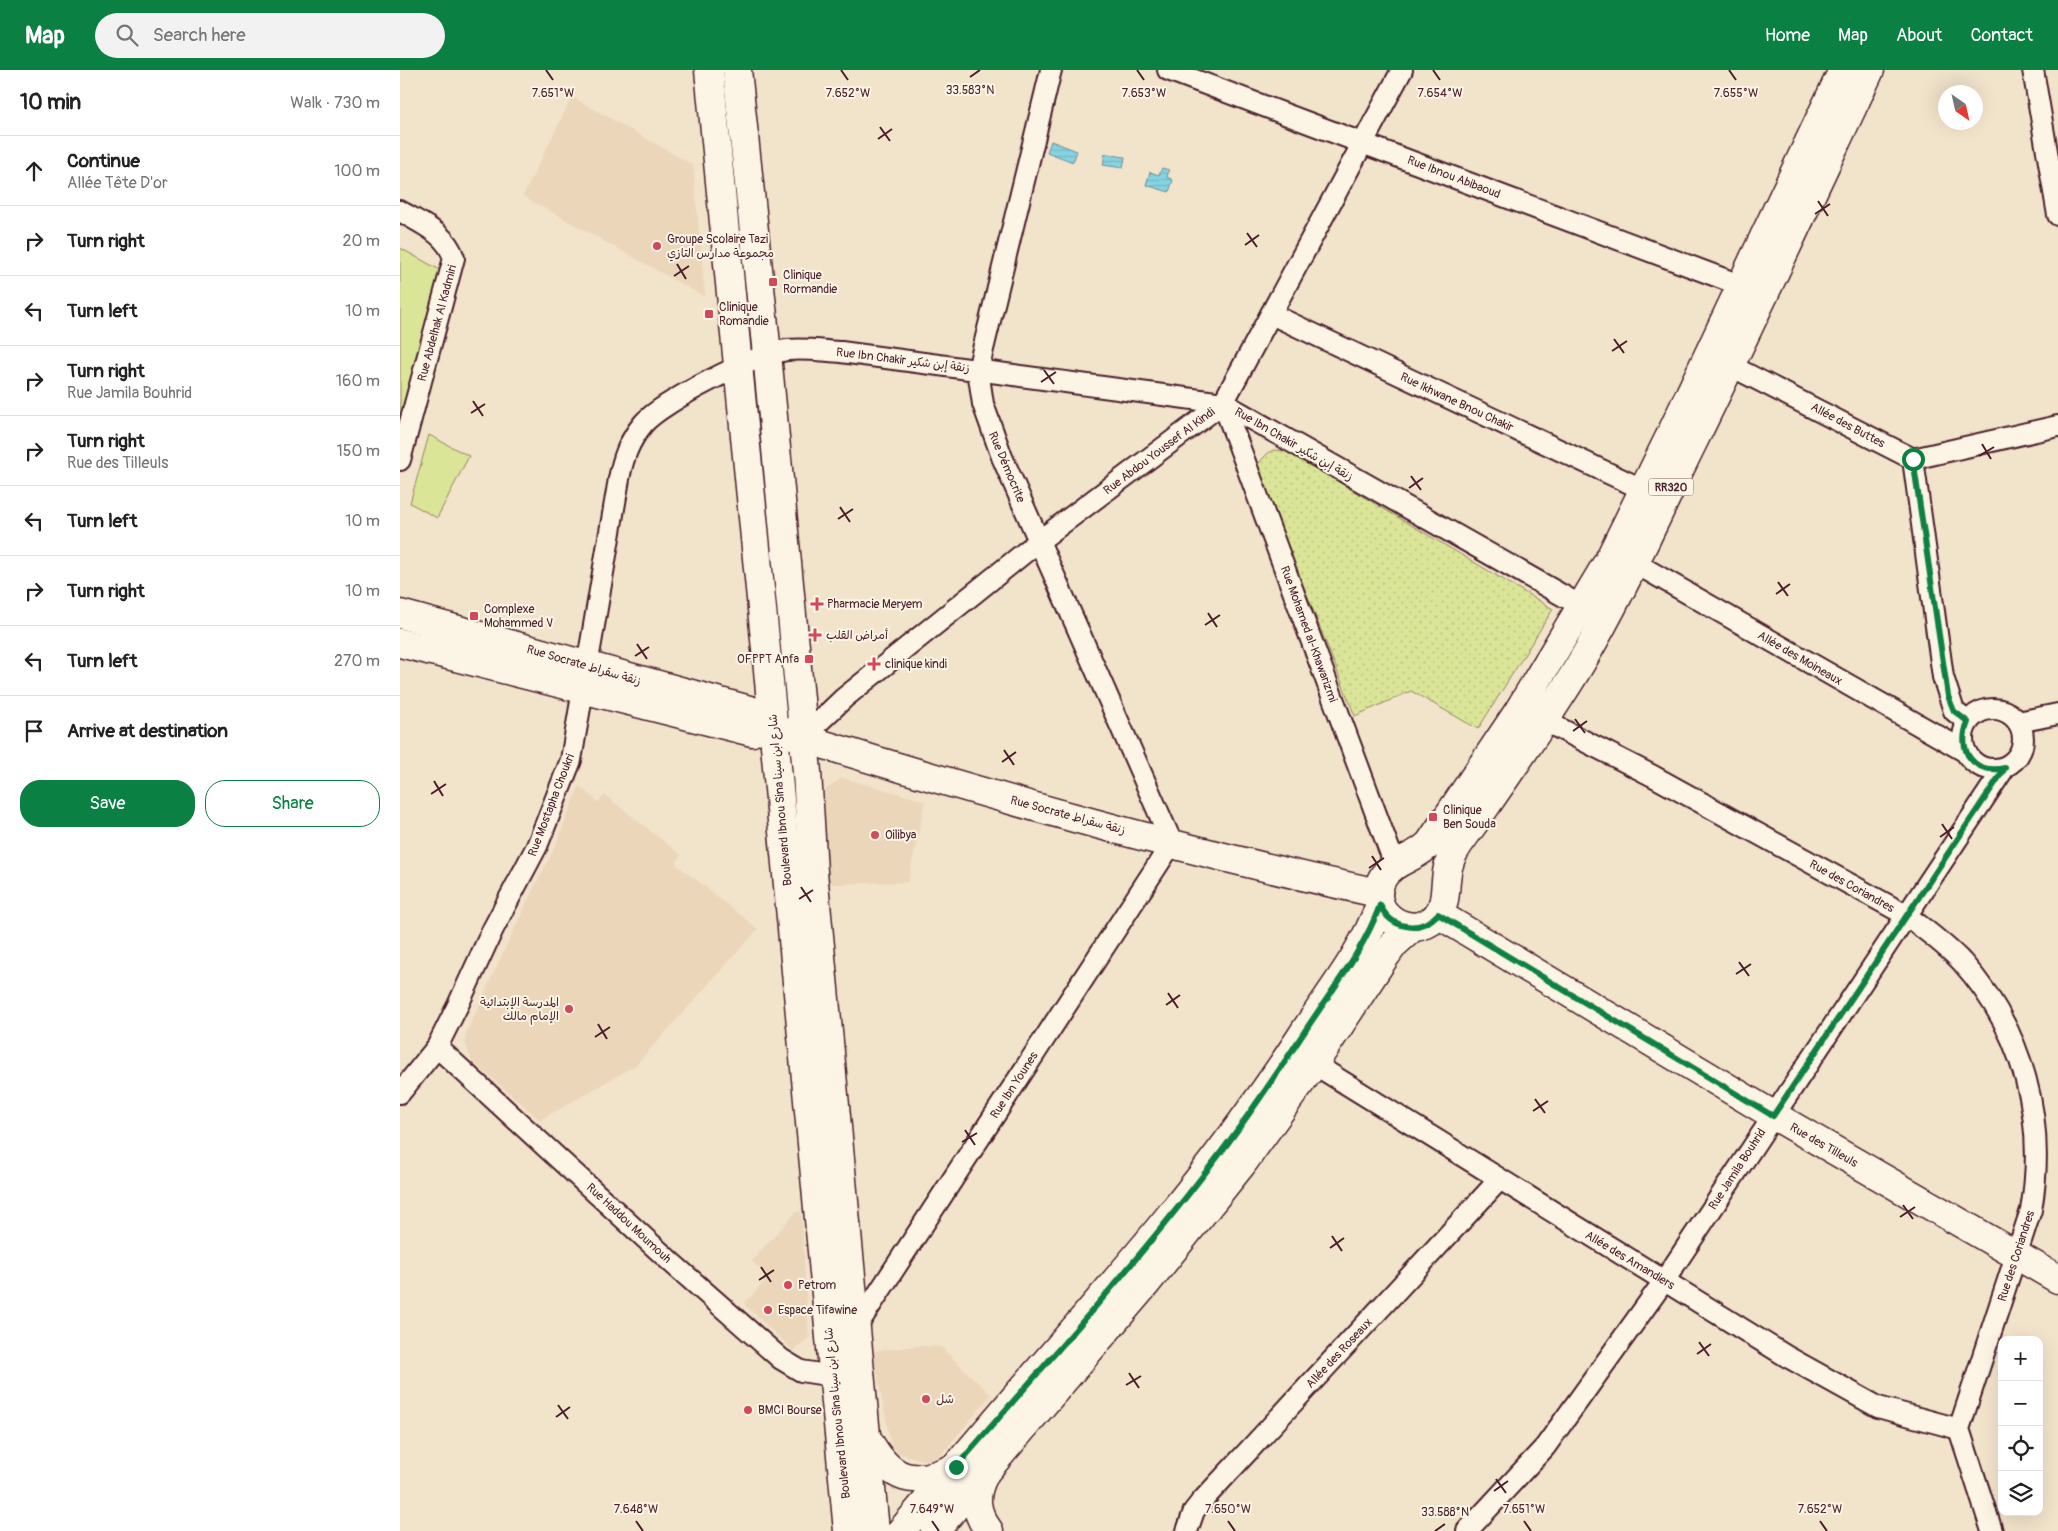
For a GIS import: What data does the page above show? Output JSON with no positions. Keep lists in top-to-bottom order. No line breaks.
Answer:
{"streets":{"main road":["RR320","Rue Socrate زنقة سقراط","Boulevard Ibnou Sina شارع ابن سينا","Rue des Tilleuls"],"street":["Rue Ibnou Abibaoud","Rue Abdelhak Al Kadmiri","Rue Ibn Chakir زنقة إبن شكير","Rue Ikhwane Bnou Chakir","Allée des Buttes","Rue Abdou Youssef Al Kindi","Rue Démocrite","Rue Mohamed al-Khawarizmi","Allée des Moineaux","Rue Mostapha Choukri","Rue des Coriandres","Rue Ibn Younes","Rue Jamila Bouhrid","Rue Haddou Moumouh","Allée des Amandiers","Allée des Roseaux"]},"crossings":[["Rue Ibnou Abibaoud","Rue Abdou Youssef Al Kindi"],["Rue Ibnou Abibaoud","RR320"],["Rue Ibn Chakir زنقة إبن شكير","Rue Abdou Youssef Al Kindi"],["Rue Ibn Chakir زنقة إبن شكير","Rue Démocrite"],["Rue Ibn Chakir زنقة إبن شكير","RR320"],["Rue Ibn Chakir زنقة إبن شكير","Rue Mohamed al-Khawarizmi"],["Rue Ibn Chakir زنقة إبن شكير","Boulevard Ibnou Sina شارع ابن سينا"],["Rue Ibn Chakir زنقة إبن شكير","Rue Mostapha Choukri"],["Rue Ikhwane Bnou Chakir","Rue Abdou Youssef Al Kindi"],["Rue Ikhwane Bnou Chakir","RR320"],["Allée des Buttes","RR320"],["Rue Abdou Youssef Al Kindi","Rue Démocrite"],["Rue Abdou Youssef Al Kindi","Rue Mohamed al-Khawarizmi"],["Rue Abdou Youssef Al Kindi","Rue Socrate زنقة سقراط"],["Rue Démocrite","Rue Socrate زنقة سقراط"],["Rue Démocrite","Rue Ibn Younes"],["RR320","Rue Mohamed al-Khawarizmi"],["RR320","Allée des Moineaux"],["RR320","Rue Socrate زنقة سقراط"],["RR320","Rue des Coriandres"],["RR320","Rue des Tilleuls"],["Rue Mohamed al-Khawarizmi","Rue Socrate زنقة سقراط"],["Rue Mohamed al-Khawarizmi","Rue des Tilleuls"],["Allée des Moineaux","Rue Jamila Bouhrid"],["Rue Socrate زنقة سقراط","Boulevard Ibnou Sina شارع ابن سينا"],["Rue Socrate زنقة سقراط","Rue Mostapha Choukri"],["Rue Socrate زنقة سقراط","Rue Ibn Younes"],["Rue Socrate زنقة سقراط","Rue des Tilleuls"],["Boulevard Ibnou Sina شارع ابن سينا","Rue Mostapha Choukri"],["Boulevard Ibnou Sina شارع ابن سينا","Rue Haddou Moumouh"],["Rue Mostapha Choukri","Rue Haddou Moumouh"],["Rue des Coriandres","Rue des Tilleuls"],["Rue des Coriandres","Rue Jamila Bouhrid"],["Rue des Coriandres","Allée des Amandiers"],["Rue des Tilleuls","Rue Jamila Bouhrid"],["Rue Jamila Bouhrid","Allée des Amandiers"],["Allée des Amandiers","Allée des Roseaux"]],"places":{"other":["Groupe Scolaire Tazi مجموعة مدارس التازي","Oilibya","المدرسة الإبتدائية الإمام مالك","Petrom","Espace Tifawine","شل","BMCI Bourse"],"transit":["Clinique Rormandie","Clinique Romandie","Complexe Mohammed V","OFPPT Anfa","Clinique Ben Souda"],"health":["Pharmacie Meryem","أمراض القلب","clinique kindi"]},"north":"bottom right","page":{"header":"Map","search":"Search here","nav":["Home","Map","About","Contact"],"heading":["10 min","Walk · 730 m"],"list":[["Continue","Allée Tête D'or","100 m"],["Turn right","20 m"],["Turn left","10 m"],["Turn right","Rue Jamila Bouhrid","160 m"],["Turn right","Rue des Tilleuls","150 m"],["Turn left","10 m"],["Turn right","10 m"],["Turn left","270 m"],"Arrive at destination"],"buttons":["Save","Share"],"map_buttons":["+","−"]},"coordinates":["33.583°N","7.652°W","7.654°W","7.651°W","7.653°W","7.655°W","7.648°W","7.649°W","7.650°W","33.588°N"]}
